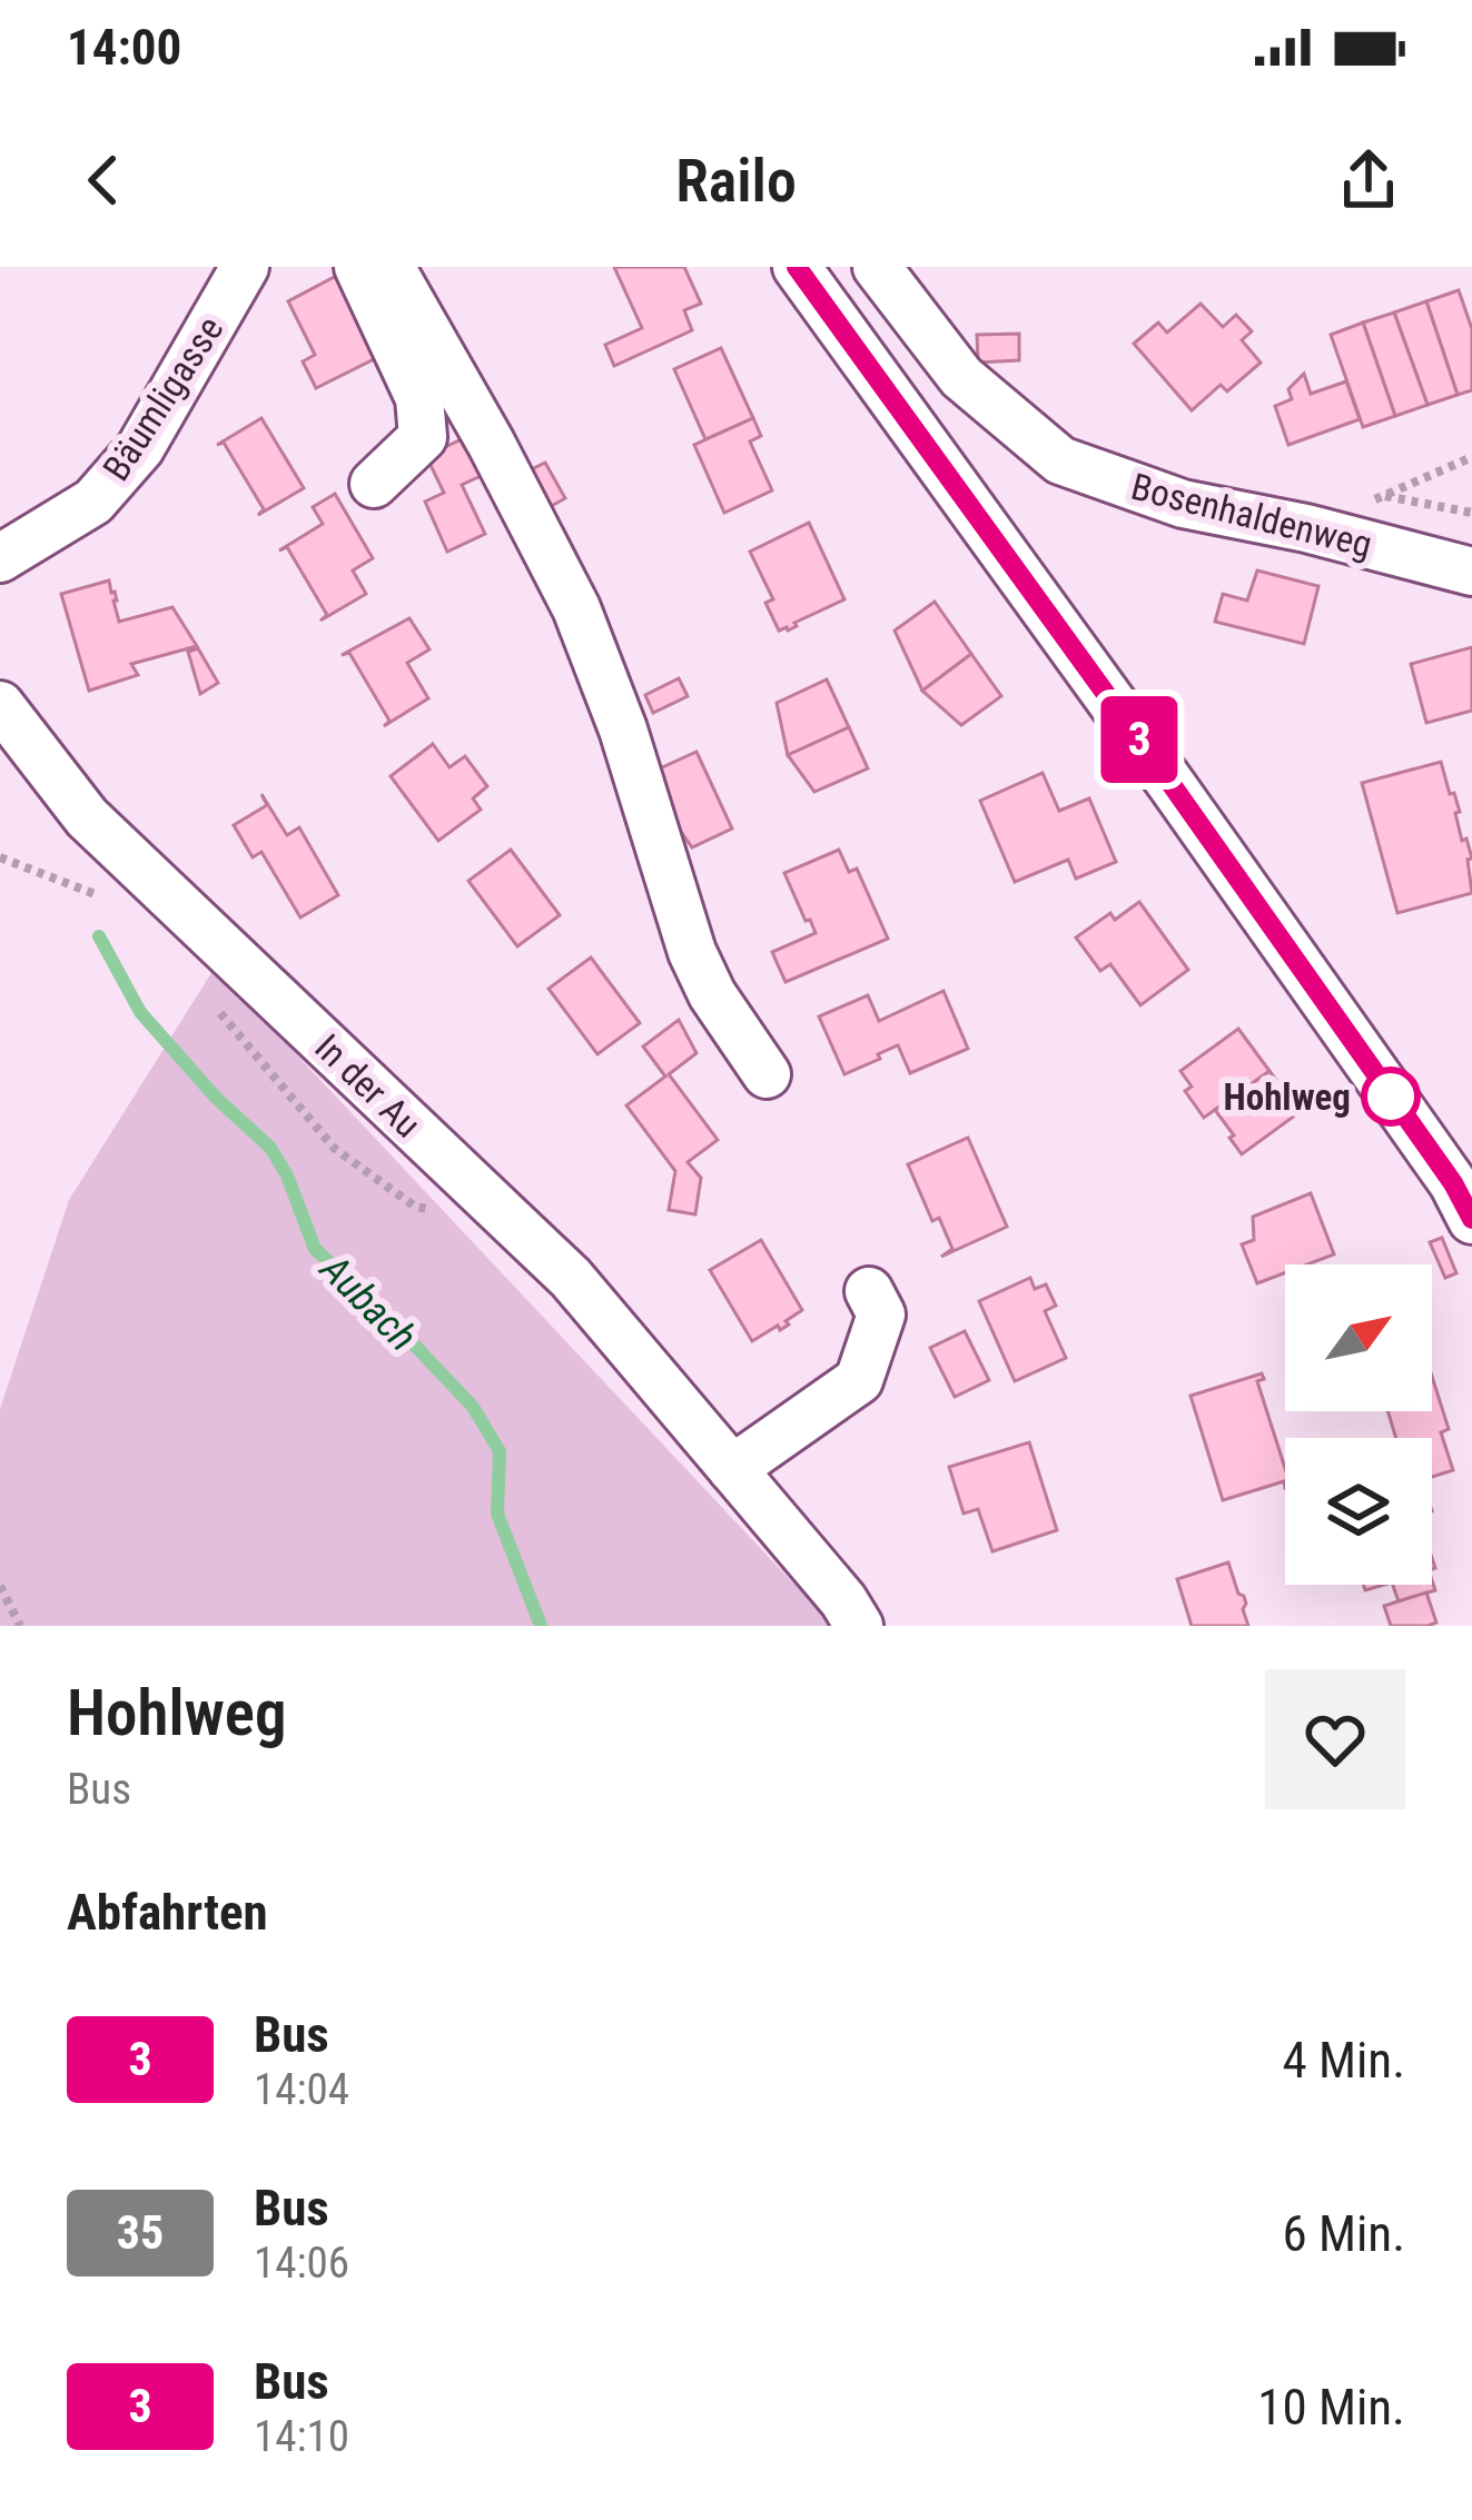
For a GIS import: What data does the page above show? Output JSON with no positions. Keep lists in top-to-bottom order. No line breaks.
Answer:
{"streets":{"street":["Bäumligasse","Bosenhaldenweg","In der Au"]},"water":["Aubach"],"places":["Hohlweg"],"lines":["bus line 3"],"north":"top right","page":{"status":"14:00","header":"Railo","on_map":"3","heading":[["Hohlweg","Bus"],"Abfahrten"],"list":[{"mark":"3","name":"Bus","note":"14:04","value":"4 Min."},{"mark":"35","name":"Bus","note":"14:06","value":"6 Min."},{"mark":"3","name":"Bus","note":"14:10","value":"10 Min."}]}}
